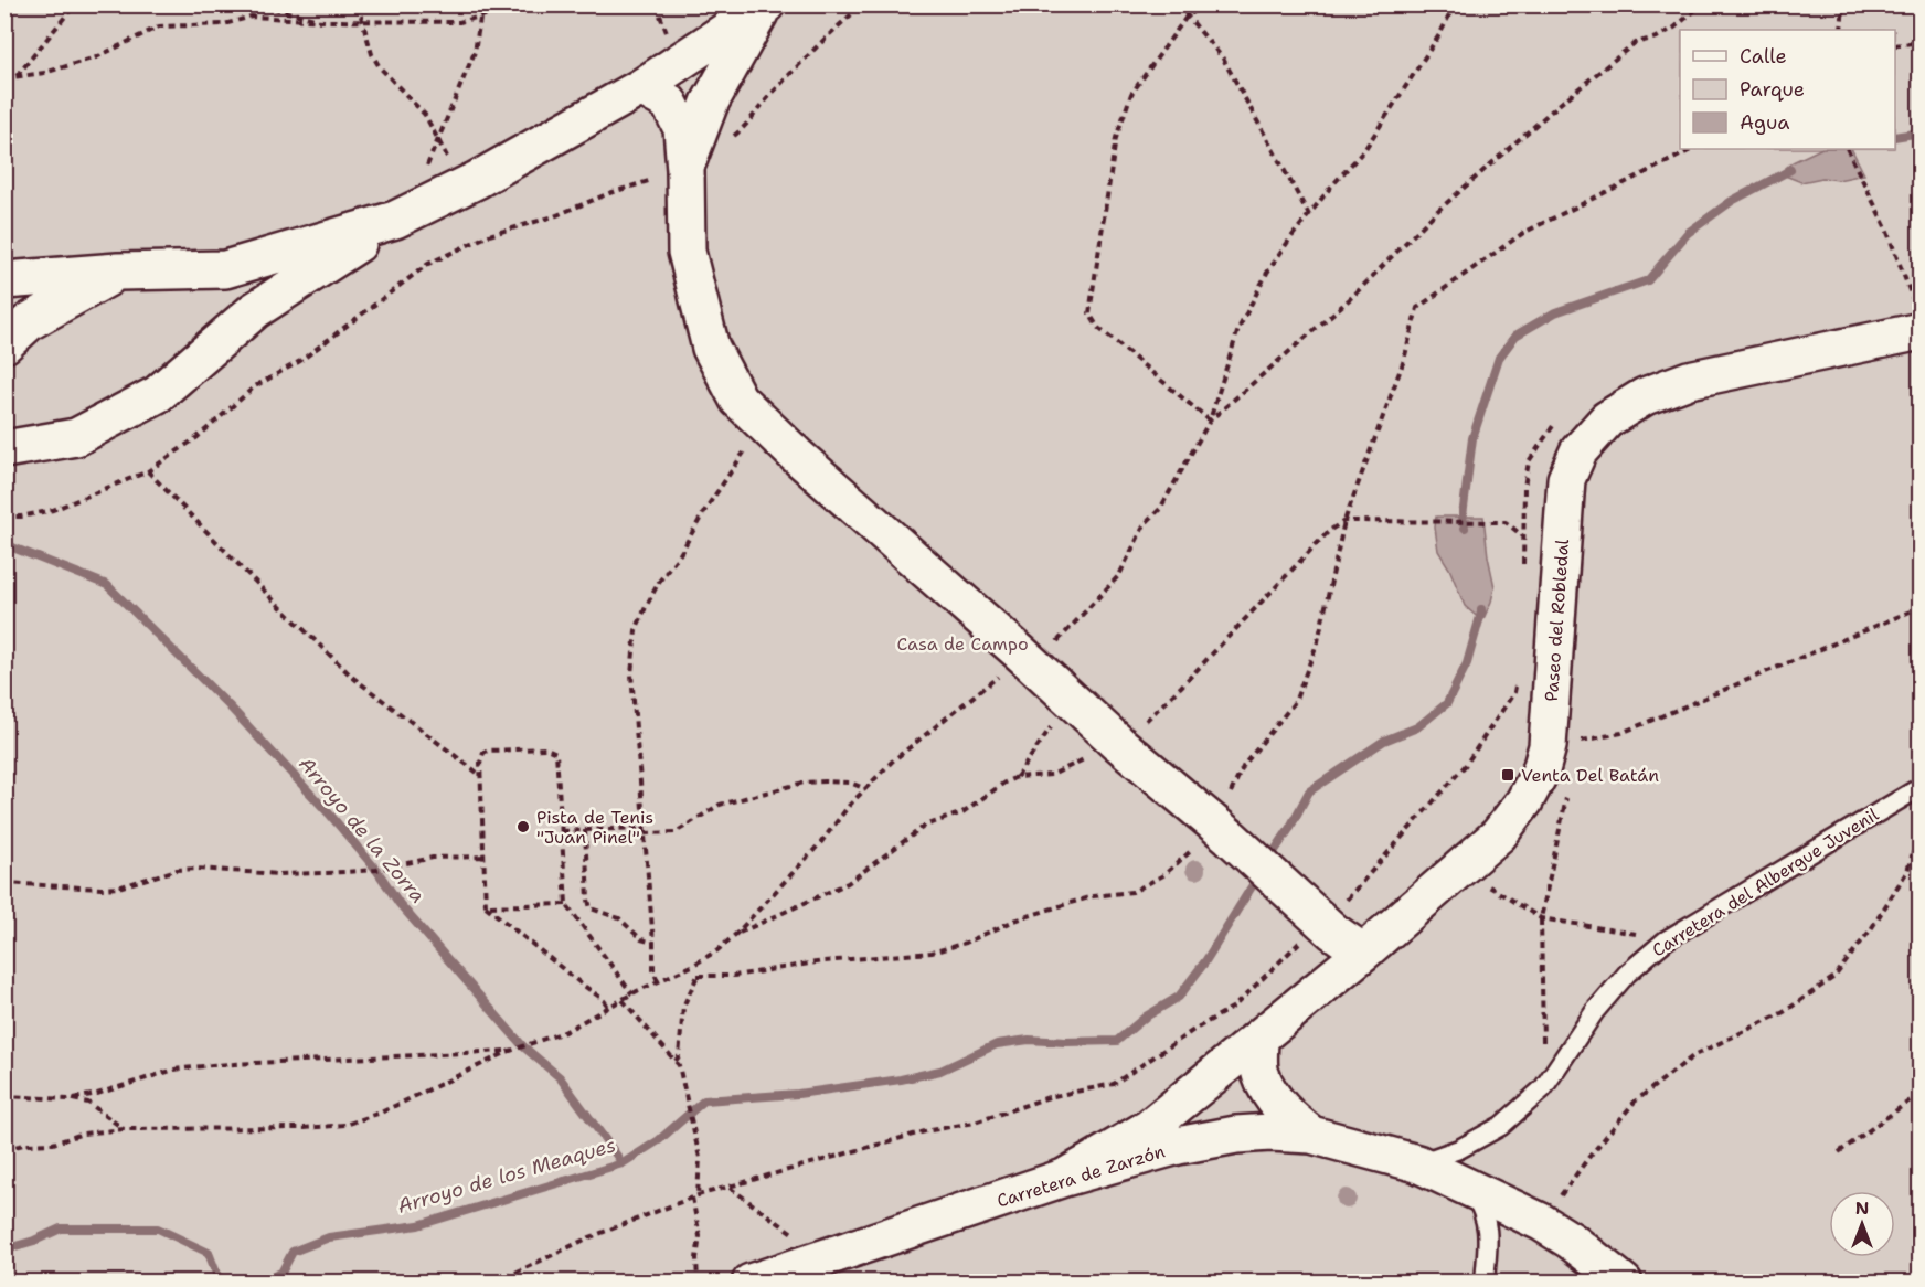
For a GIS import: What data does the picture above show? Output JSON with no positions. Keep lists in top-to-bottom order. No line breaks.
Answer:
{"streets":{"street":["Paseo del Robledal","Carretera de Zarzón"],"lane":["Carretera del Albergue Juvenil"]},"crossings":[["Paseo del Robledal","Carretera de Zarzón"],["Carretera del Albergue Juvenil","Carretera de Zarzón"]],"water":["Arroyo de la Zorra","Arroyo de los Meaques"],"parks":["Casa de Campo"],"places":{"transit":["Venta Del Batán"],"other":["Pista de Tenis \"Juan Pinel\""]},"legend":["Calle","Parque","Agua"],"north":"top"}
